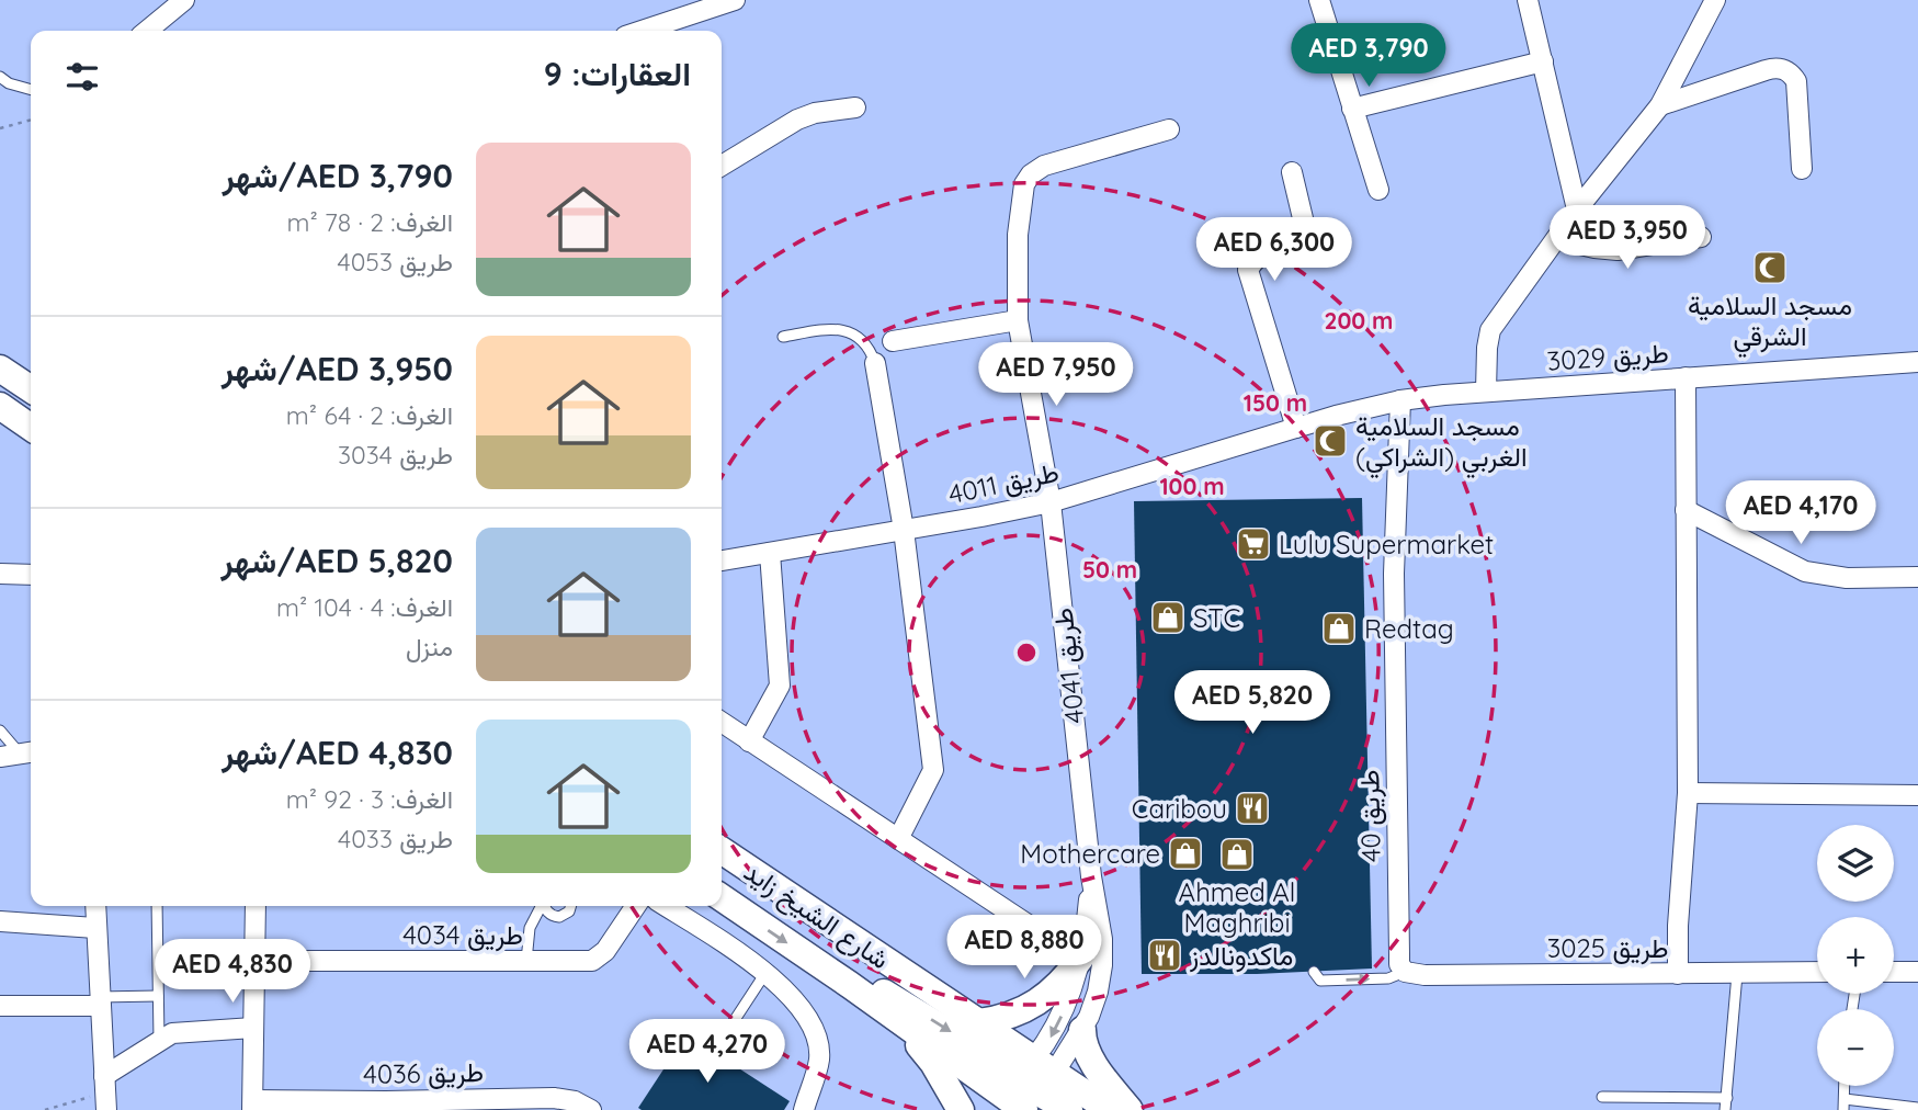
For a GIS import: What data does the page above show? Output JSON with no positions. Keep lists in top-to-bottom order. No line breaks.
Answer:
{"streets":{"main road":["شارع الشيخ زايد"],"street":["طريق 3029","طريق 4011","طريق 4041","طريق 40","طريق 4034","طريق 3025","طريق 4036"]},"crossings":[["طريق 3029","طريق 4011"],["طريق 4011","طريق 4041"],["طريق 4011","طريق 40"],["طريق 4041","شارع الشيخ زايد"],["طريق 40","طريق 3025"]],"places":{"mosque":["مسجد السلامية الشرقي","مسجد السلامية الغربي (الشراكي)"],"supermarket":["Lulu Supermarket"],"shop":["STC","Redtag","Mothercare","Ahmed Al Maghribi"],"restaurant":["Caribou","ماكدونالدز"]},"page":{"price":["AED 3,790","AED 3,950","AED 6,300","AED 7,950","AED 4,170","AED 5,820","AED 8,880","AED 4,830","AED 4,270"],"heading":"العقارات: 9","list":[{"name":"AED 3,790/شهر","note":"الغرف: 2 · 78 m² · طريق 4053"},{"name":"AED 3,950/شهر","note":"الغرف: 2 · 64 m² · طريق 3034"},{"name":"AED 5,820/شهر","note":"الغرف: 4 · 104 m² · منزل"},{"name":"AED 4,830/شهر","note":"الغرف: 3 · 92 m² · طريق 4033"}],"map_buttons":["+","−"]},"rings":["200 m","150 m","100 m","50 m"]}
